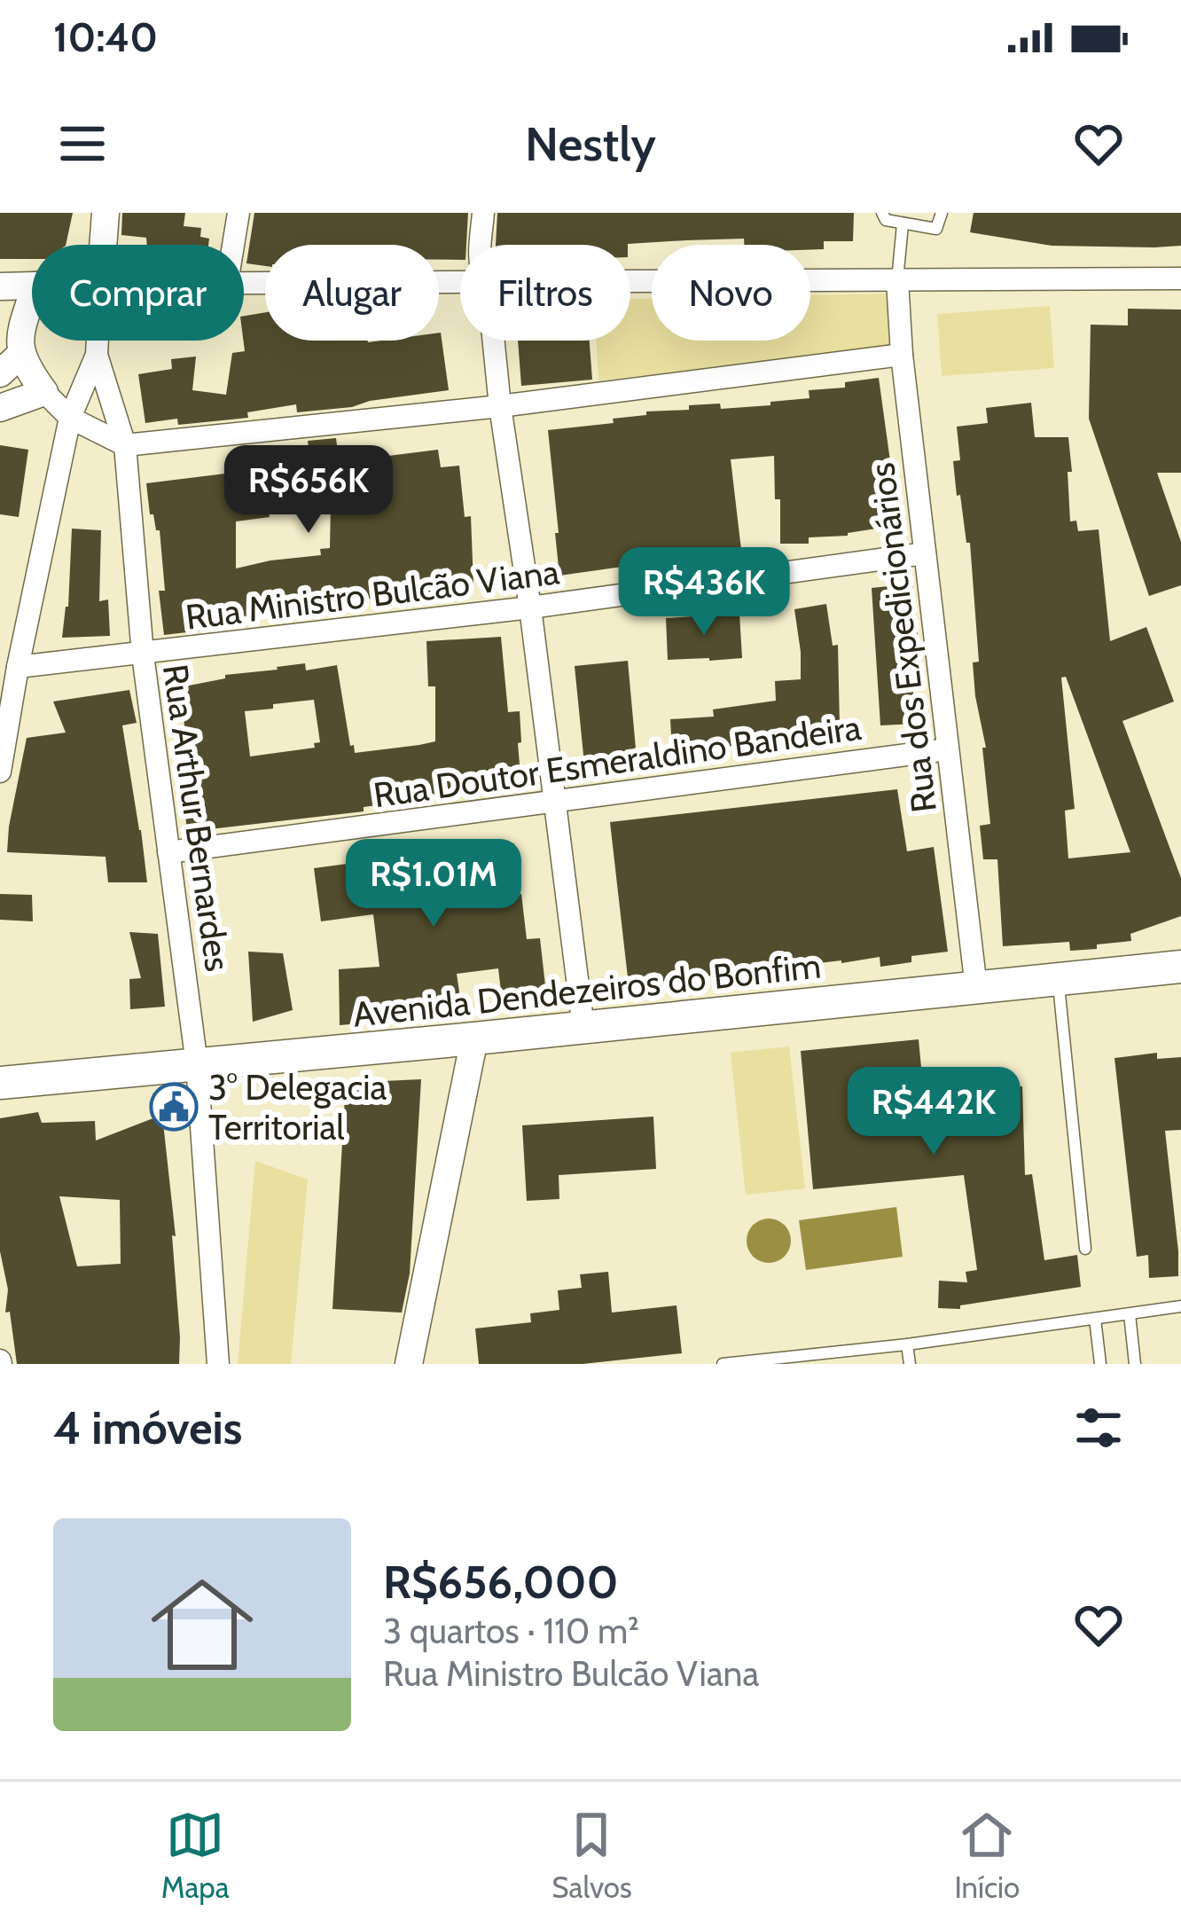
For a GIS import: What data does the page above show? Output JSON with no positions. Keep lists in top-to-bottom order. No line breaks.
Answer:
{"streets":{"main road":["Avenida Dendezeiros do Bonfim"],"street":["Rua Ministro Bulcão Viana","Rua dos Expedicionários","Rua Doutor Esmeraldino Bandeira","Rua Arthur Bernardes"]},"crossings":[["Rua Ministro Bulcão Viana","Rua dos Expedicionários"],["Rua Ministro Bulcão Viana","Rua Arthur Bernardes"],["Rua dos Expedicionários","Rua Doutor Esmeraldino Bandeira"],["Rua dos Expedicionários","Avenida Dendezeiros do Bonfim"],["Rua Doutor Esmeraldino Bandeira","Rua Arthur Bernardes"],["Rua Arthur Bernardes","Avenida Dendezeiros do Bonfim"]],"places":{"public building":["3° Delegacia Territorial"]},"page":{"status":"10:40","header":"Nestly","chip":["Comprar","Alugar","Filtros","Novo"],"price":["R$656K","R$436K","R$1.01M","R$442K"],"heading":"4 imóveis","list":[{"name":"R$656,000","note":"3 quartos · 110 m² · Rua Ministro Bulcão Viana"}],"tabs":["Mapa","Salvos","Início"]}}
